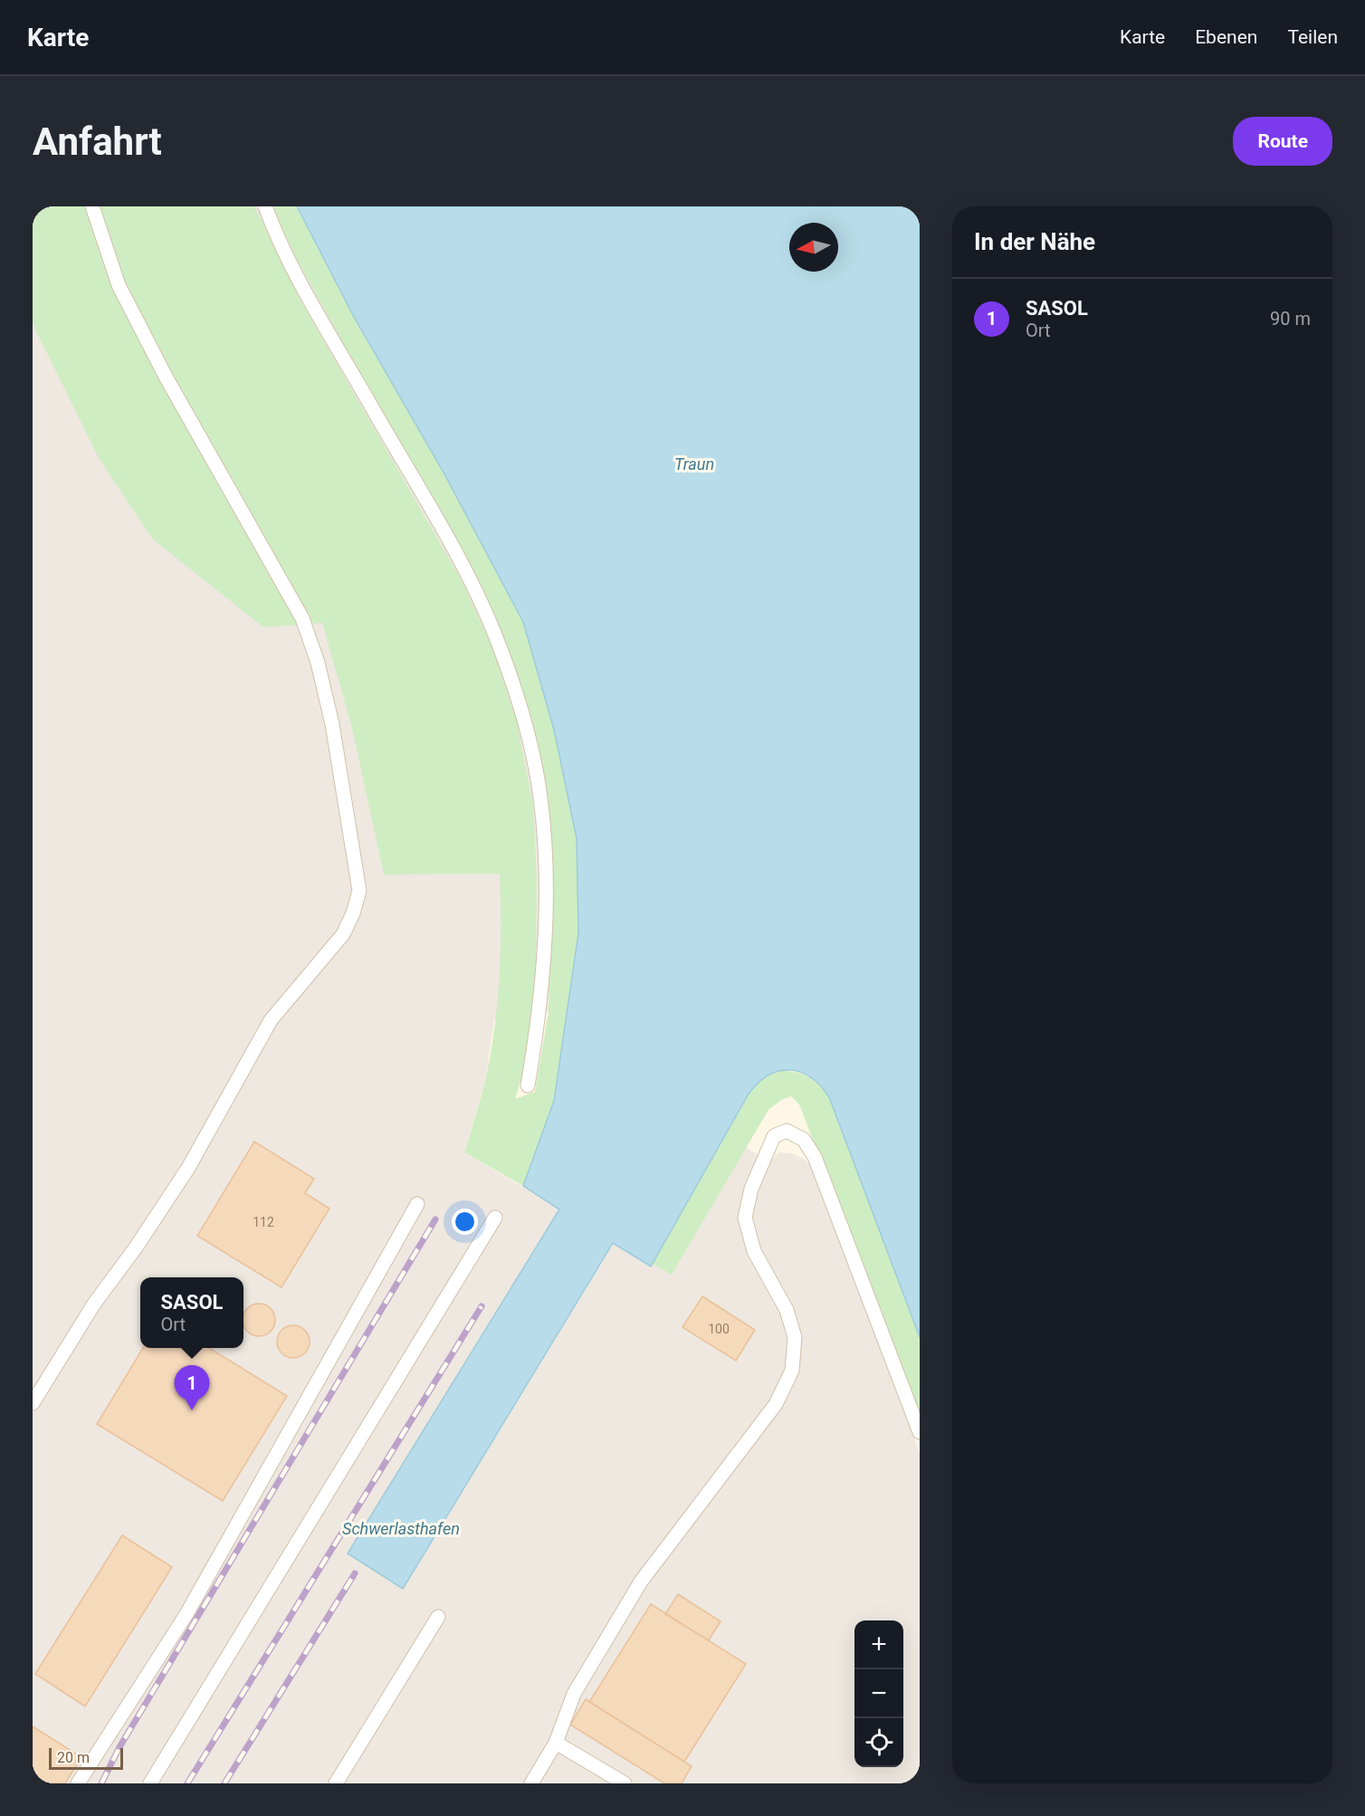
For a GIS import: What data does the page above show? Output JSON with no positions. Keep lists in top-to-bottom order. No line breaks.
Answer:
{"water":["Traun","Schwerlasthafen"],"house_numbers":["112","100"],"scale_bar":"20 m","north":"left","page":{"header":"Karte","nav":["Karte","Ebenen","Teilen"],"buttons":"Route","title":"Anfahrt","heading":"In der Nähe","list":[{"mark":"1","name":"SASOL","note":"Ort","value":"90 m"}],"popup":["SASOL","Ort"],"pins":"1","map_buttons":["+","−"],"scale":"20 m"}}
